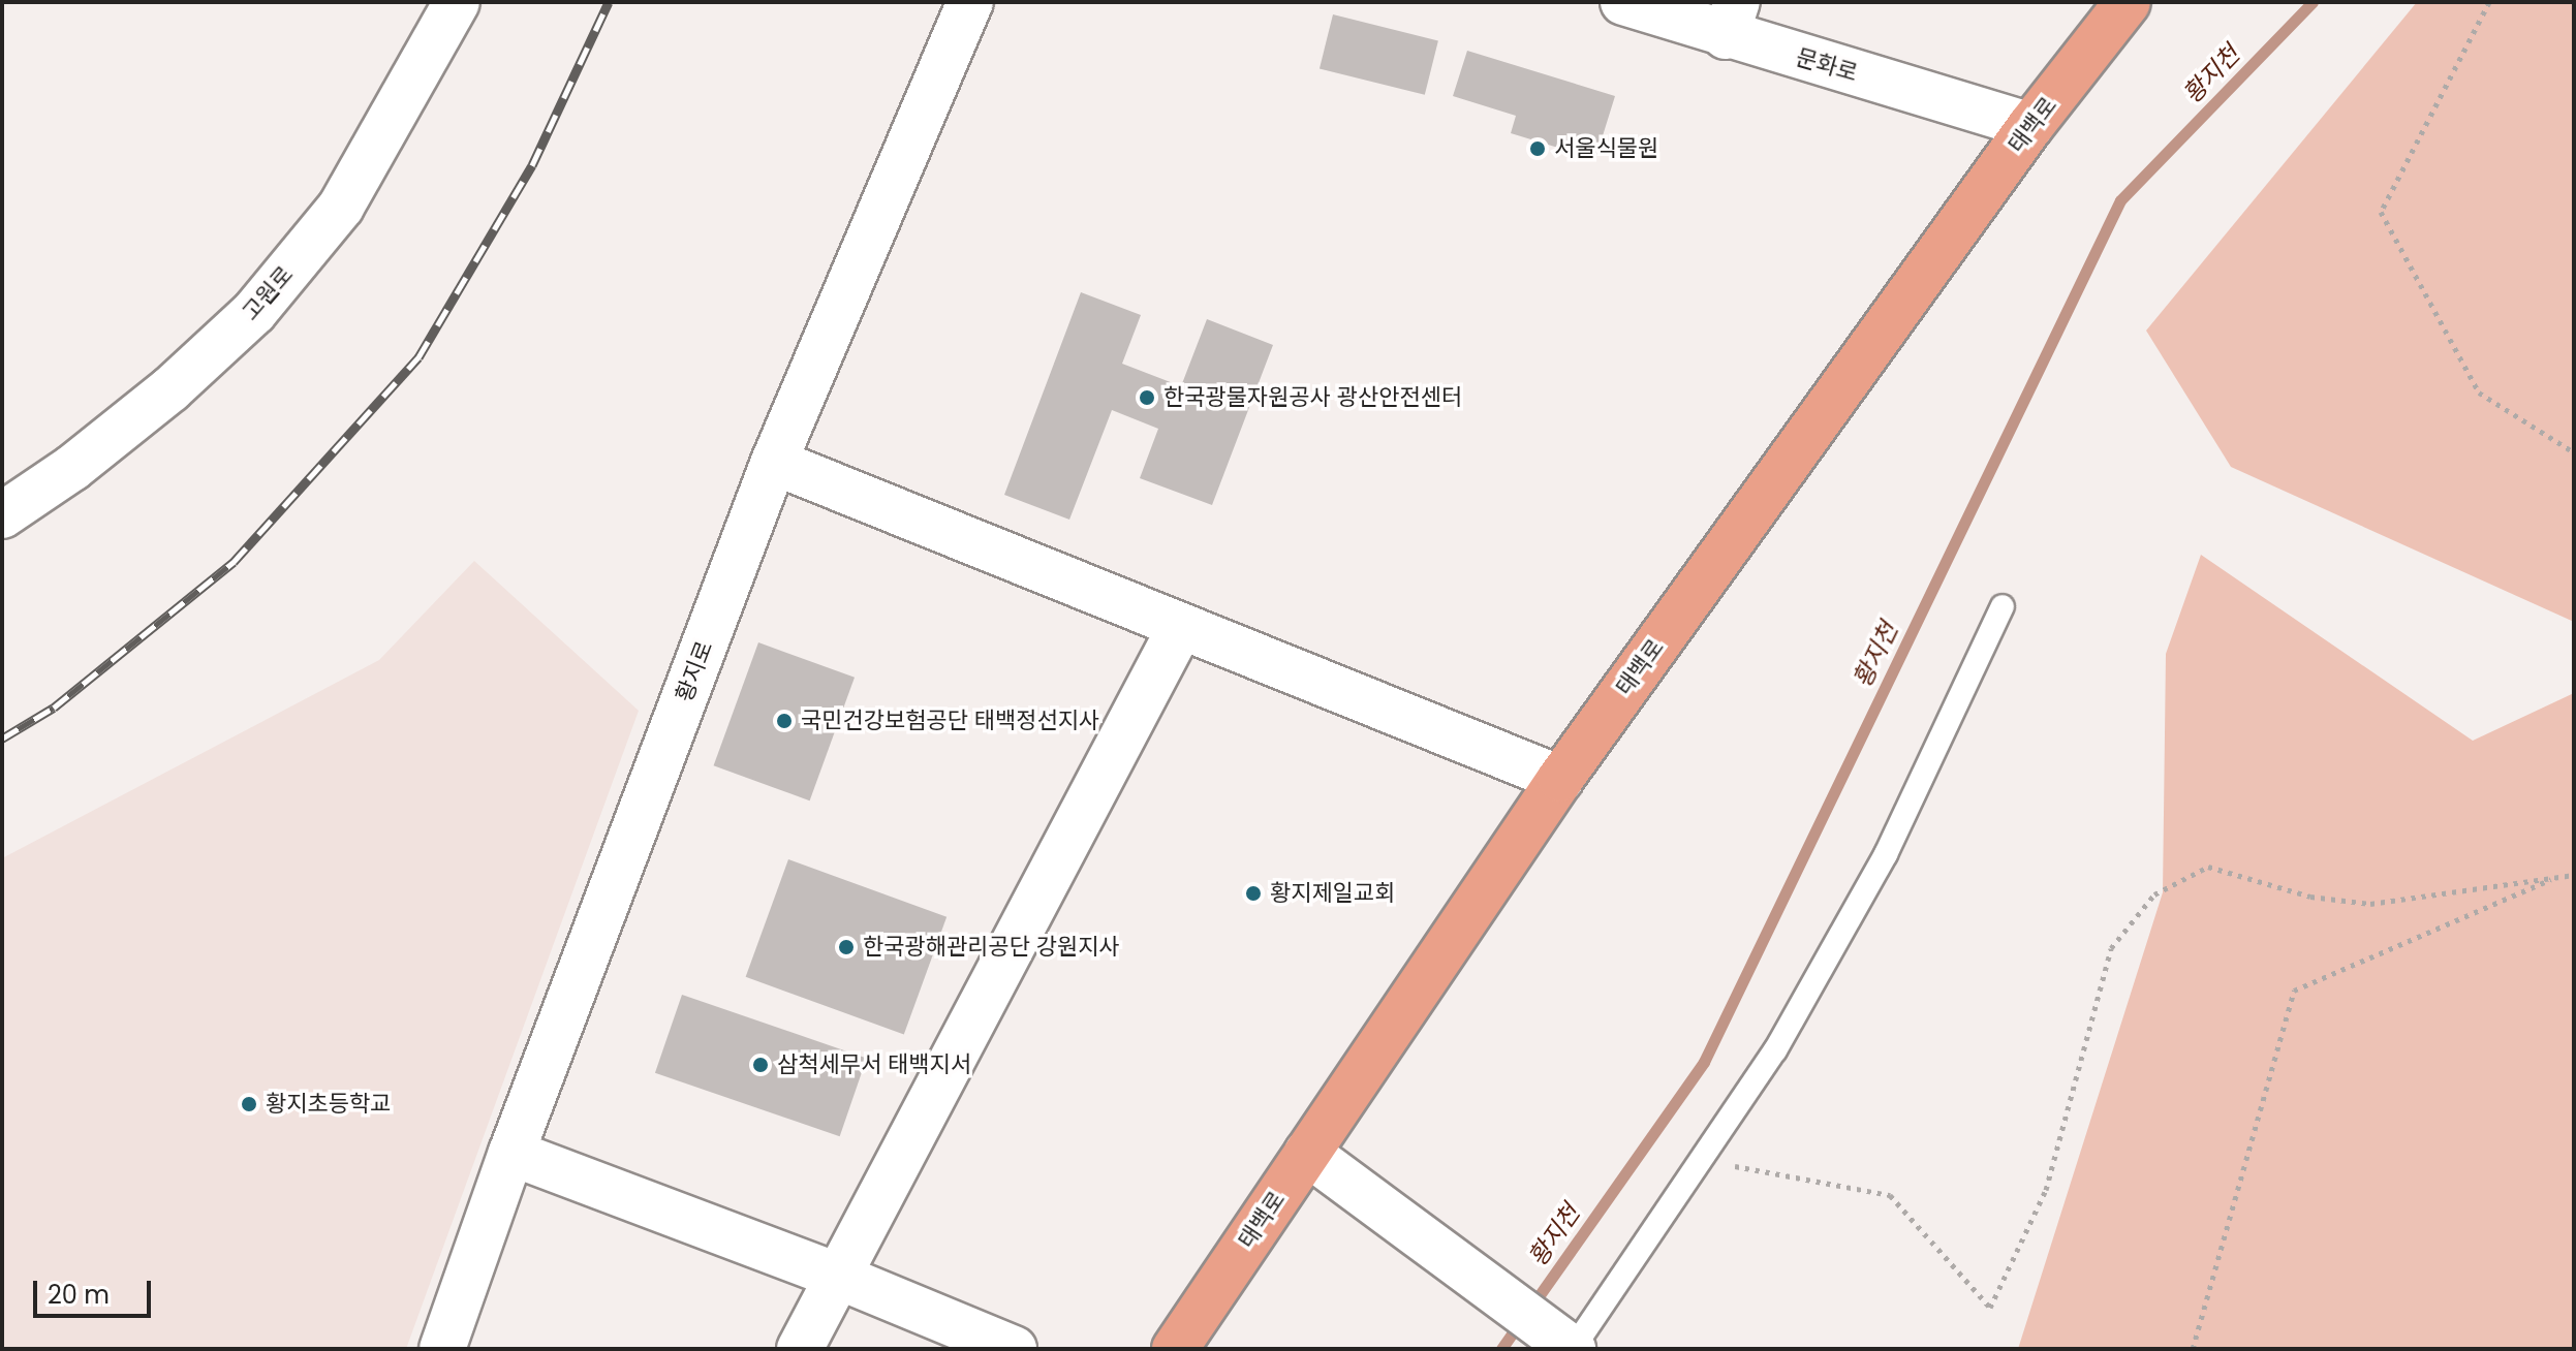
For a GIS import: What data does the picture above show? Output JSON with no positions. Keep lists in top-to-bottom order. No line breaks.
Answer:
{"streets":{"main road":["태백로"],"street":["문화로","고원로","황지로"]},"crossings":[["문화로","태백로"]],"water":["황지천"],"places":["서울식물원","한국광물자원공사 광산안전센터","국민건강보험공단 태백정선지사","황지제일교회","한국광해관리공단 강원지사","삼척세무서 태백지서","황지초등학교"],"scale_bar":"20 m"}
